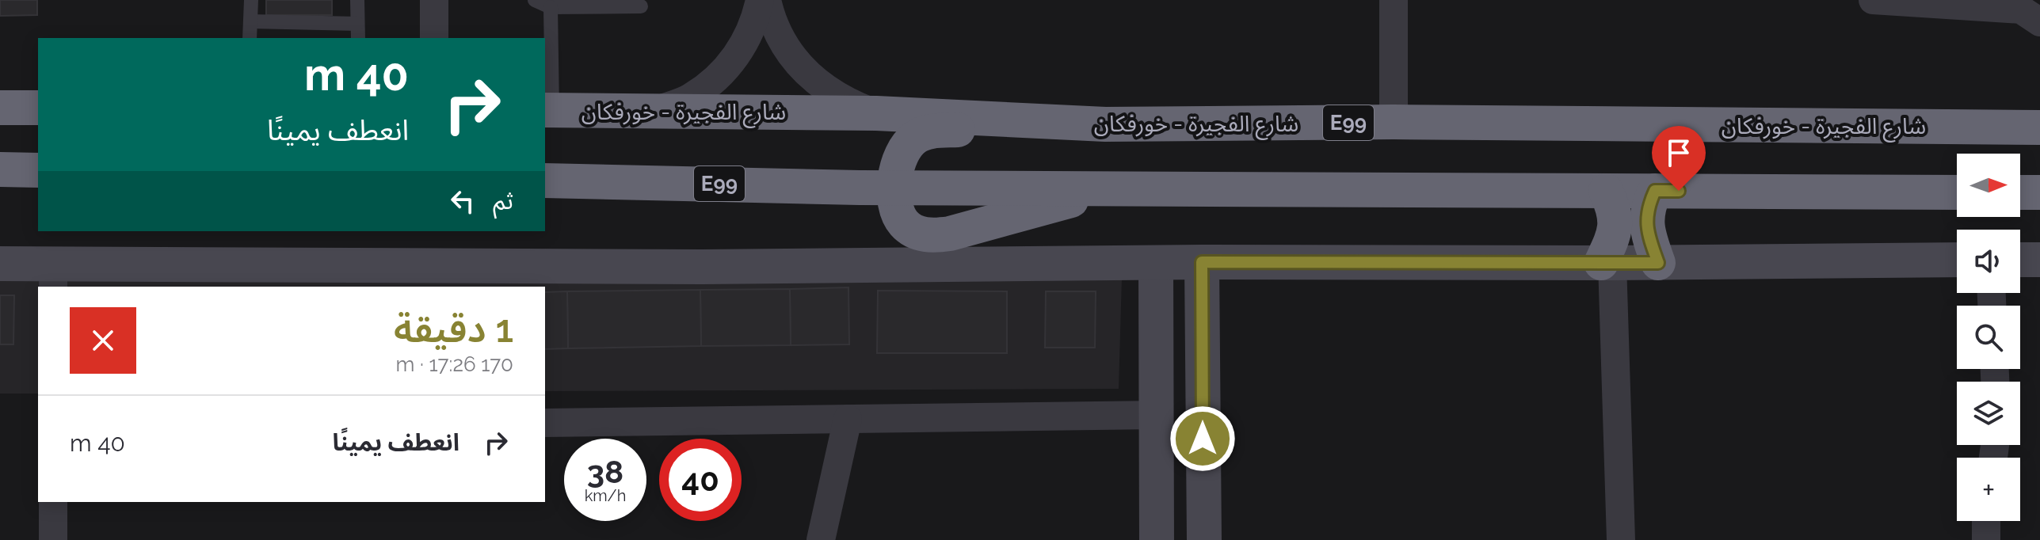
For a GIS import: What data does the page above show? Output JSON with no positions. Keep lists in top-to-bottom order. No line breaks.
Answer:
{"streets":{"highway":["شارع الفجيرة - خورفكان","E99"]},"north":"right","page":{"turn":["40 m","انعطف يمينًا"],"map_buttons":"+","then":"ثم","heading":["1 دقيقة","170 m · 17:26"],"list":[{"name":"انعطف يمينًا","value":"40 m"}],"speed":"38 km/h","limit":"40"}}
